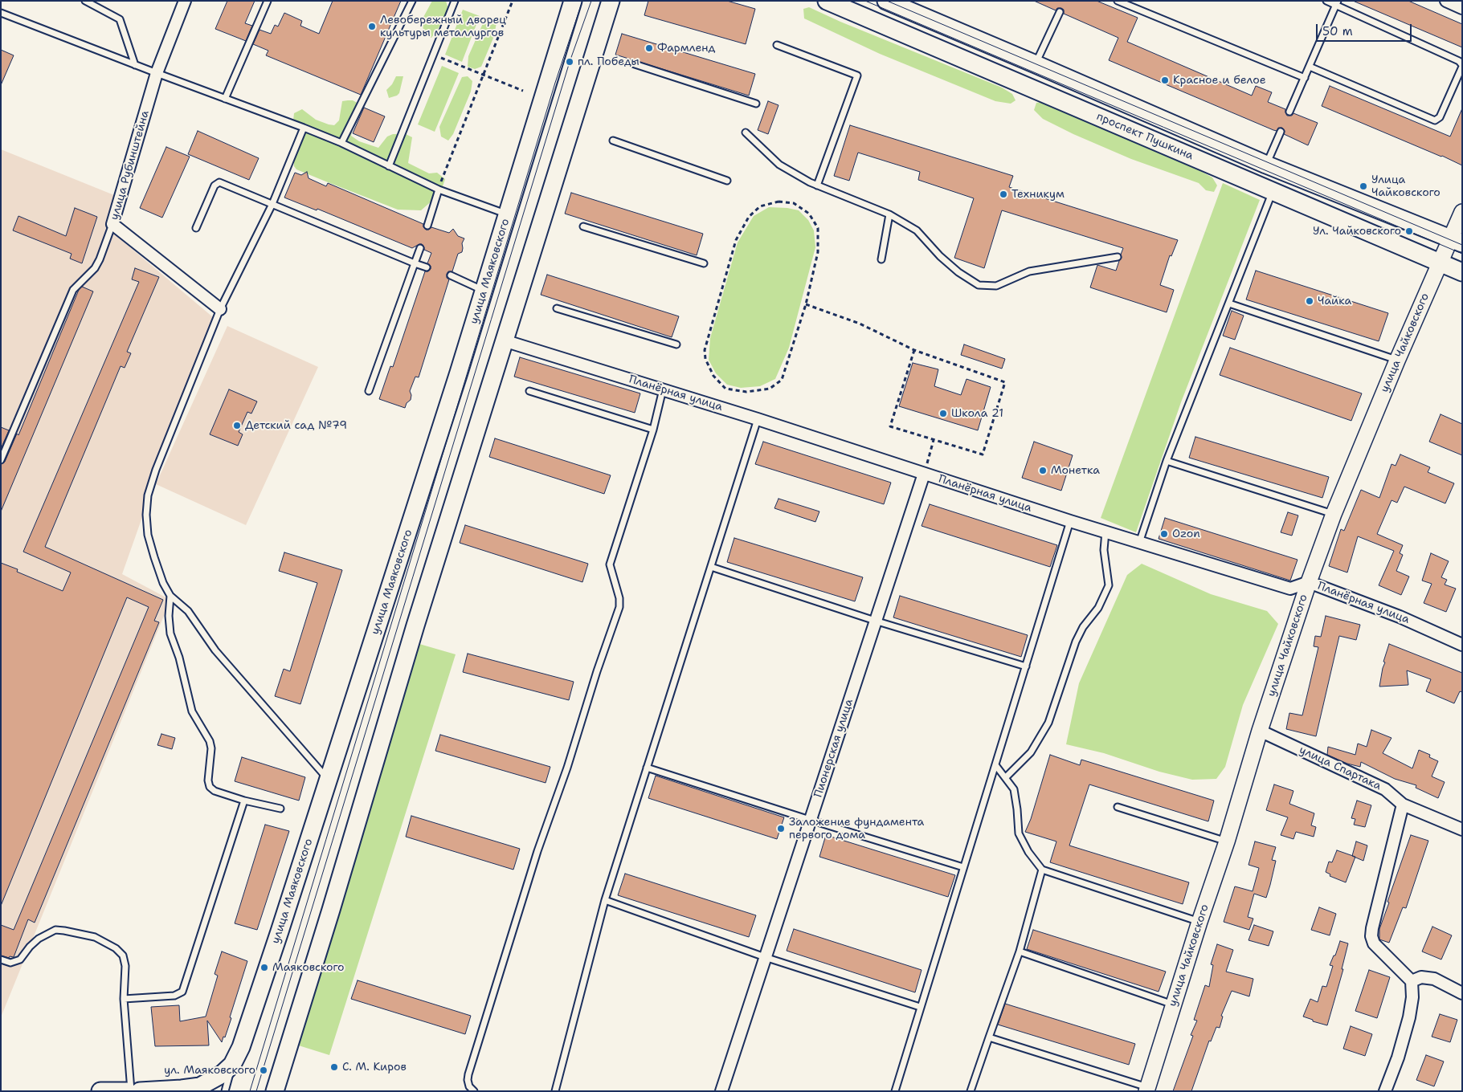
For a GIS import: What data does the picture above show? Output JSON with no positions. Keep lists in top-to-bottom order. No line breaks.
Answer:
{"streets":{"main road":["проспект Пушкина","улица Маяковского","улица Чайковского"],"street":["улица Рубинштейна","Планёрная улица","Пионерская улица","улица Спартака"]},"crossings":[["проспект Пушкина","улица Чайковского"],["улица Чайковского","Планёрная улица"],["улица Чайковского","улица Спартака"],["Планёрная улица","Пионерская улица"]],"places":["Левобережный дворец культуры металлургов","Фармленд","пл. Победы","Красное и белое","Улица Чайковского","Техникум","Ул. Чайковского","Чайка","Школа 21","Детский сад №79","Монетка","Ozon","Заложение фундамента первого дома","Маяковского","С. М. Киров","ул. Маяковского"],"scale_bar":"50 m"}
